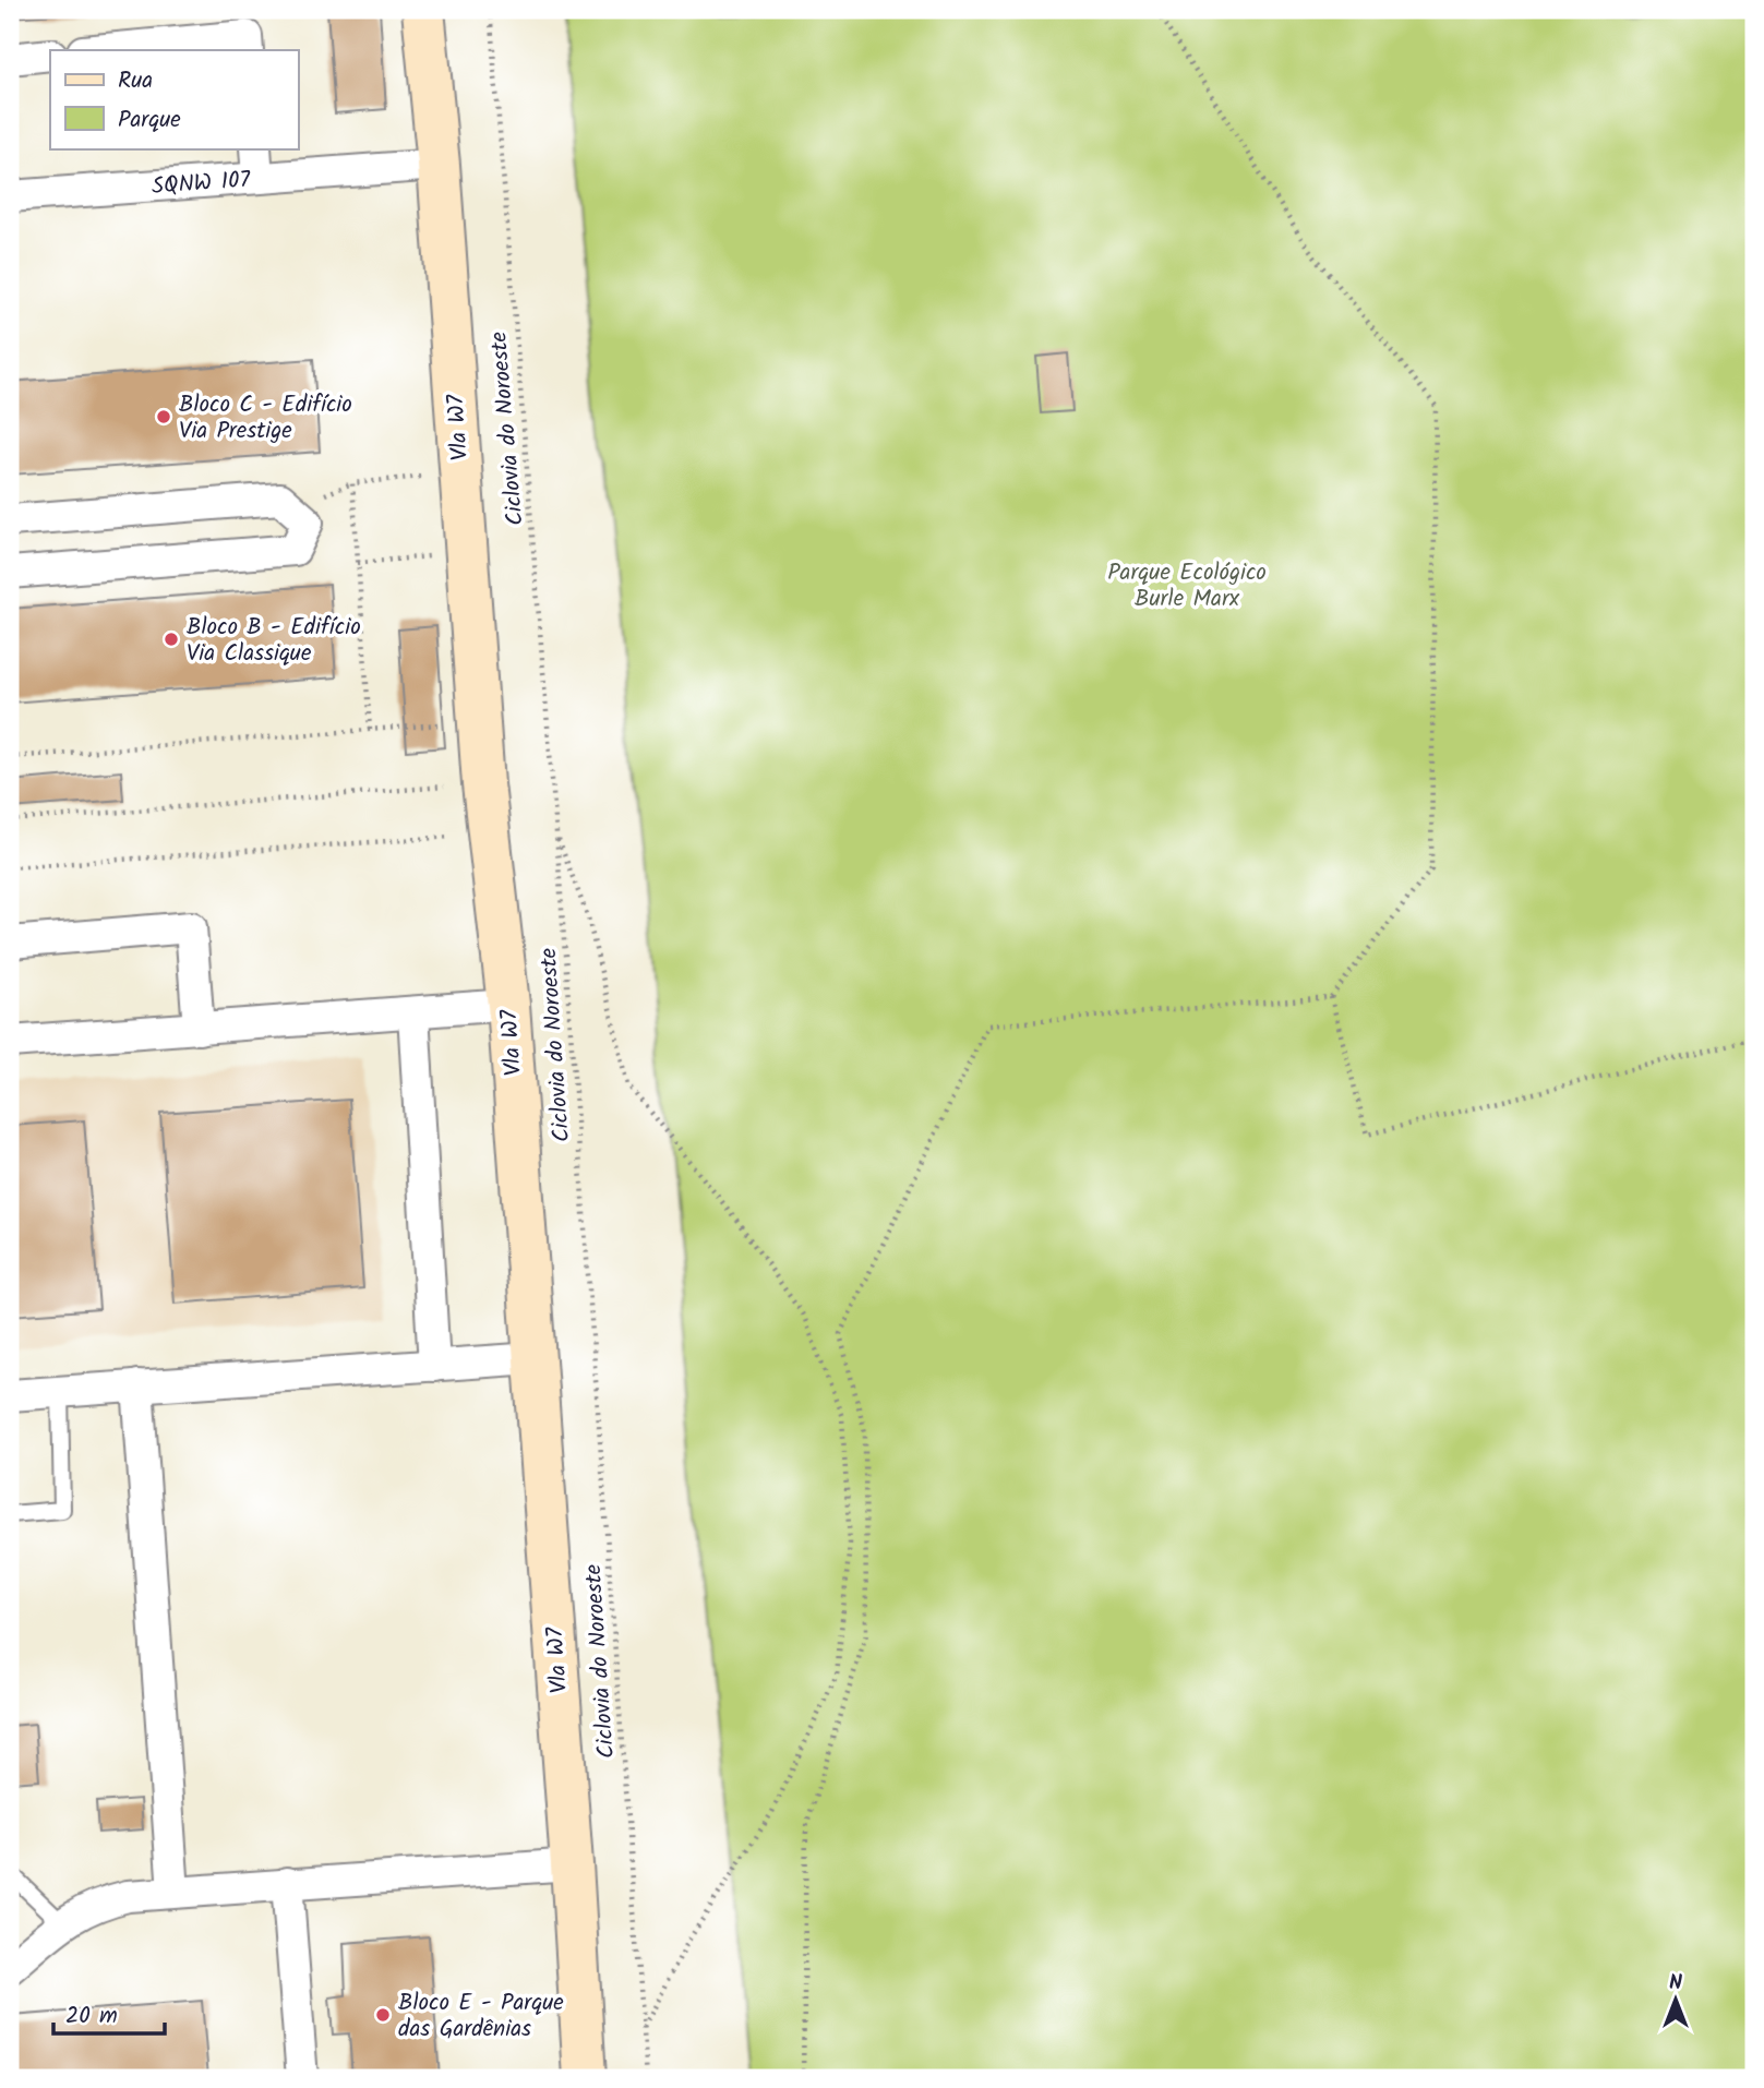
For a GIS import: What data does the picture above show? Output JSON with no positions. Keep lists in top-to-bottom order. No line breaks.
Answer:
{"streets":{"main road":["Vla W7"],"street":["SQNW 107"],"path":["Ciclovia do Noroeste"]},"crossings":[["SQNW 107","Vla W7"]],"parks":["Parque Ecológico Burle Marx"],"places":["Bloco C - Edifício Via Prestige","Bloco B - Edifício Via Classique","Bloco E - Parque das Gardênias"],"legend":["Rua","Parque"],"scale_bar":"20 m","north":"top"}
